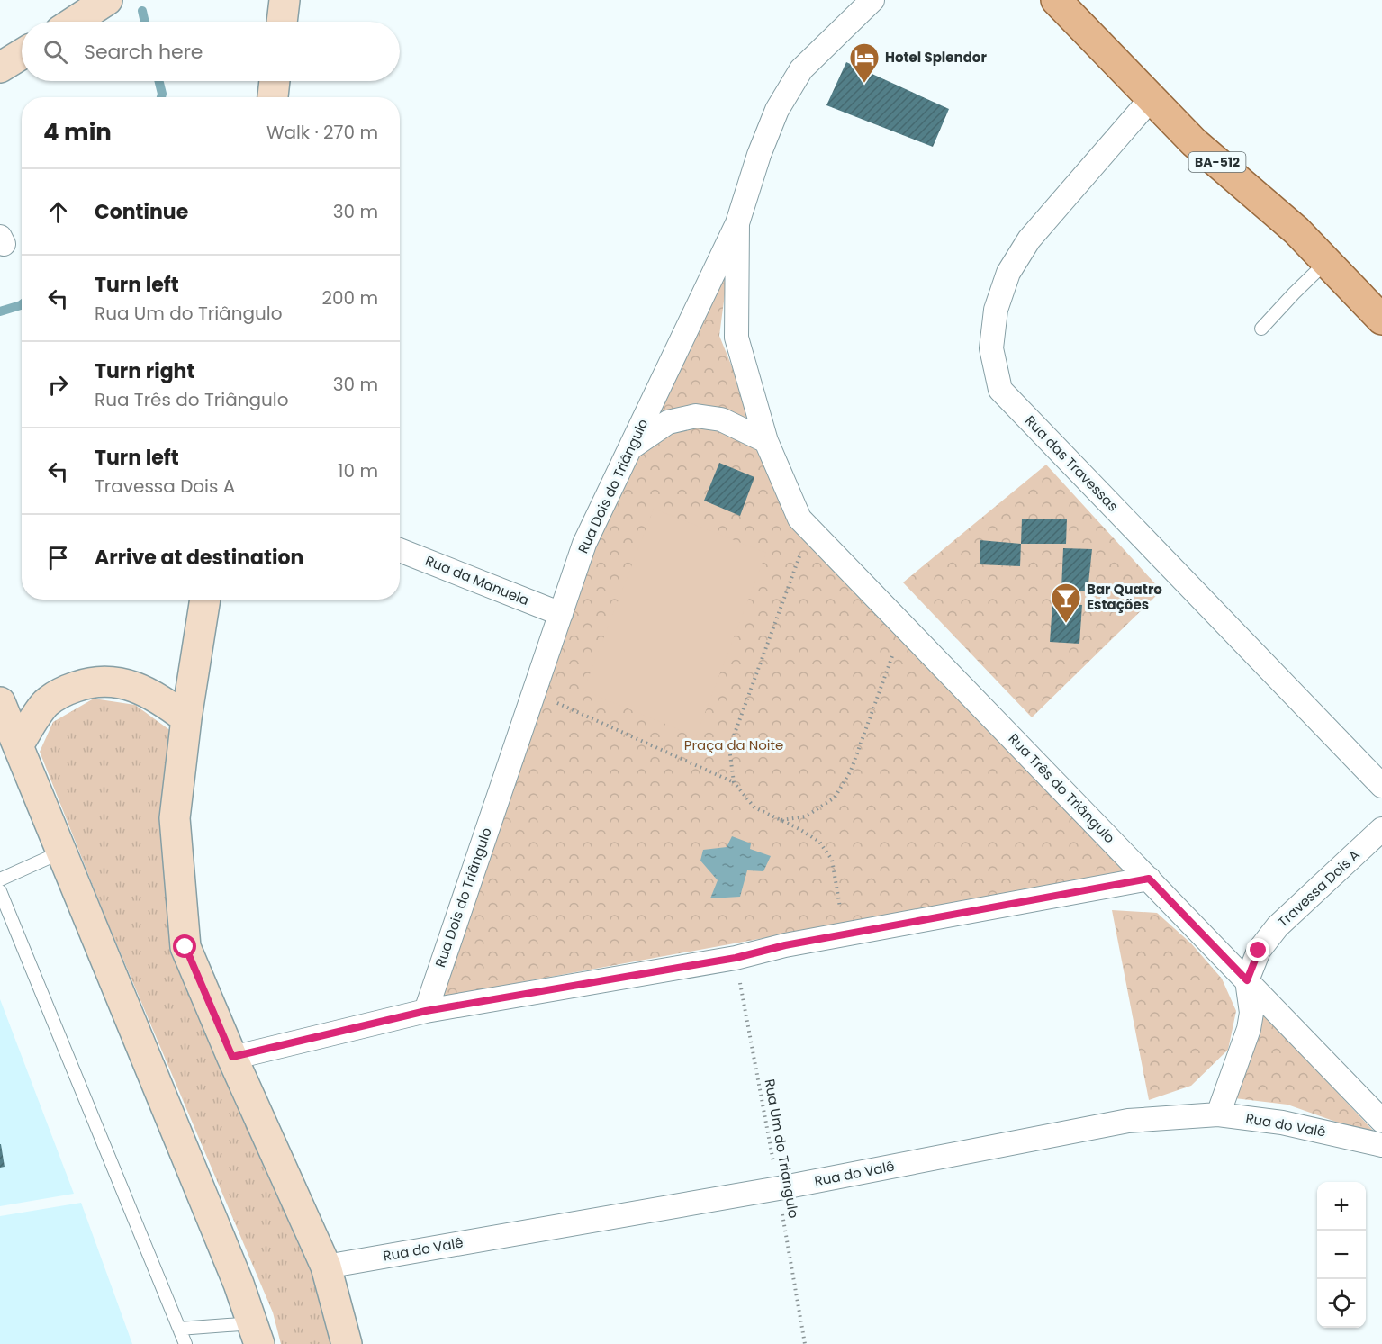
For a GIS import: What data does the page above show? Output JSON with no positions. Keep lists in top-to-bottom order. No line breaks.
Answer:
{"streets":{"main road":["BA-512"],"street":["Rua das Travessas","Rua Dois do Triângulo","Rua da Manuela","Rua Três do Triângulo","Travessa Dois A","Rua do Valê"],"path":["Rua Um do Triangulo"]},"crossings":[["BA-512","Rua das Travessas"],["Rua Dois do Triângulo","Rua da Manuela"],["Rua Dois do Triângulo","Rua Três do Triângulo"],["Rua Três do Triângulo","Travessa Dois A"],["Rua do Valê","Rua Um do Triangulo"]],"parks":["Praça da Noite"],"places":{"hotel":["Hotel Splendor"],"bar":["Bar Quatro Estações"]},"page":{"search":"Search here","heading":["4 min","Walk · 270 m"],"list":[["Continue","30 m"],["Turn left","Rua Um do Triângulo","200 m"],["Turn right","Rua Três do Triângulo","30 m"],["Turn left","Travessa Dois A","10 m"],"Arrive at destination"],"map_buttons":["+","−"]}}
